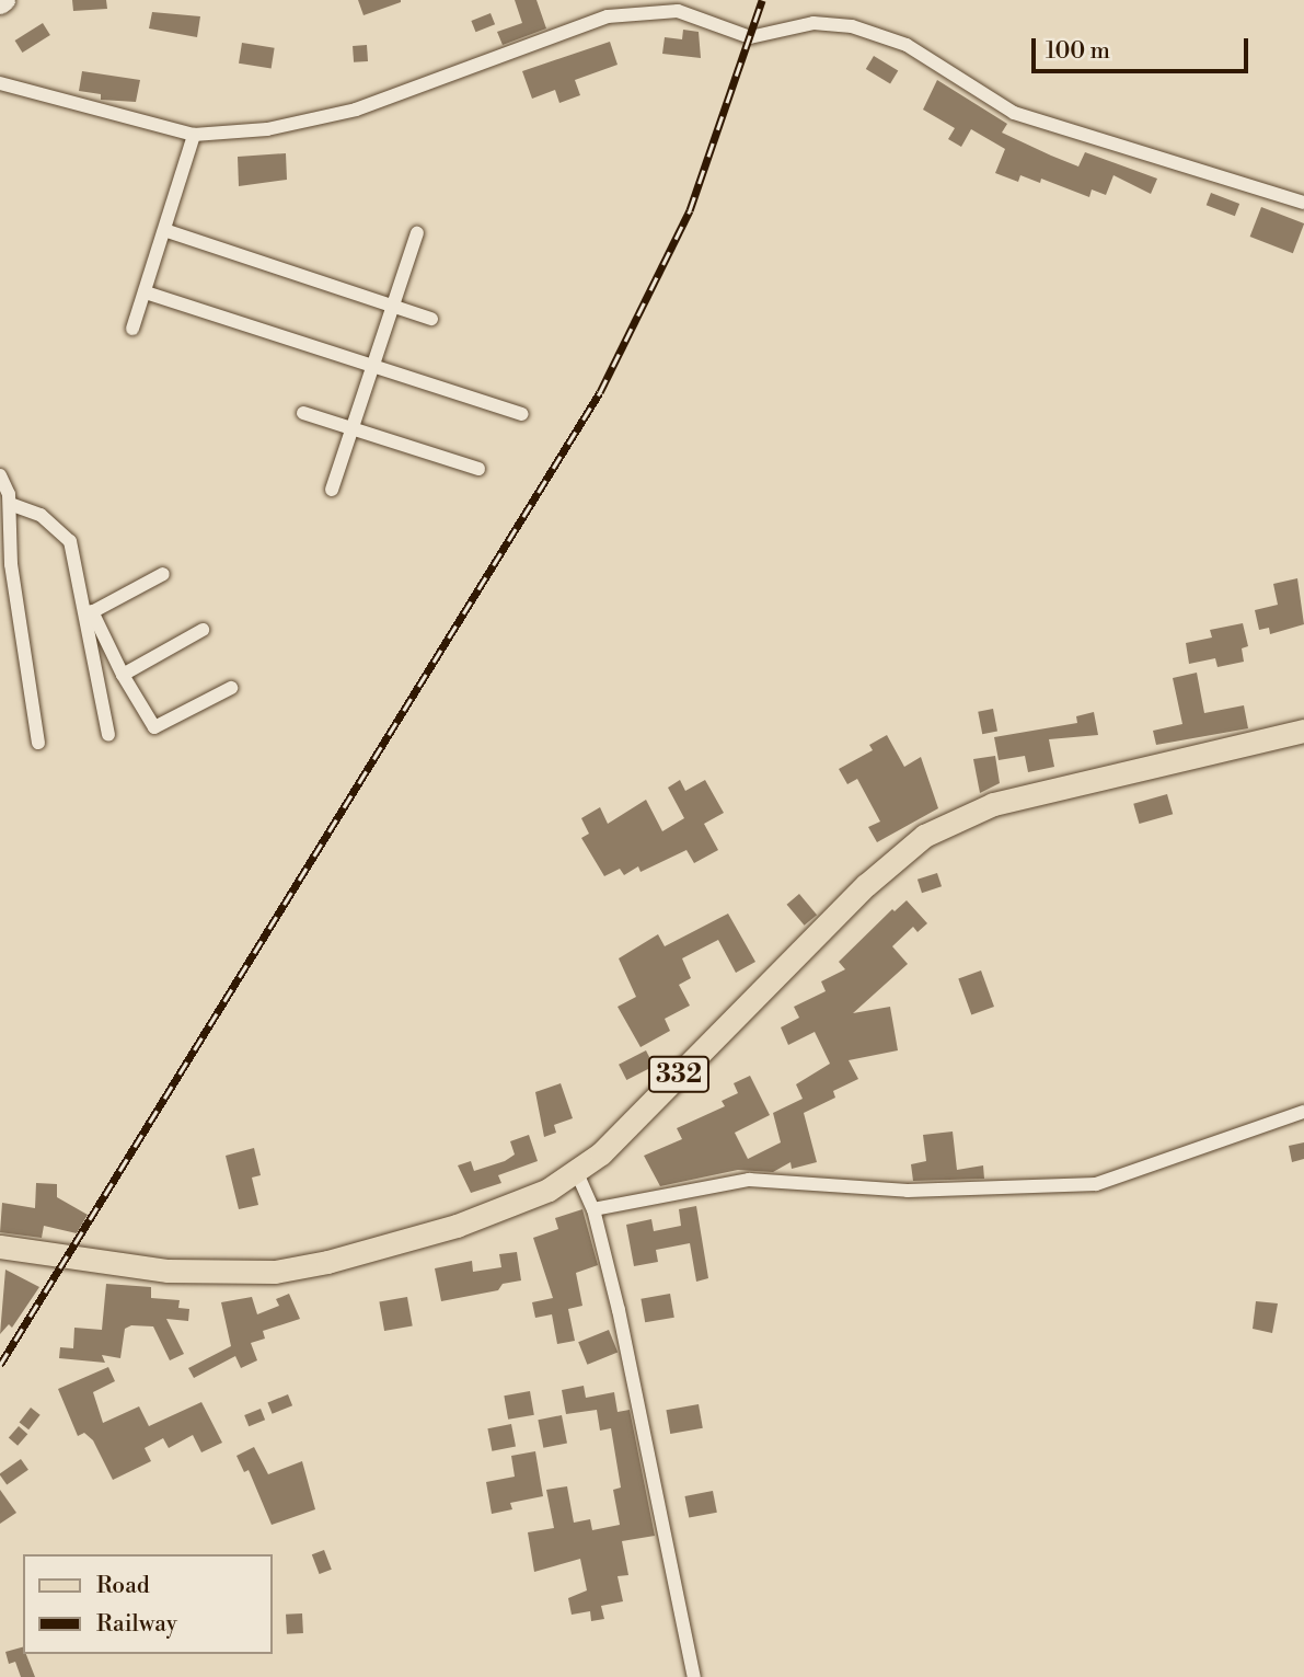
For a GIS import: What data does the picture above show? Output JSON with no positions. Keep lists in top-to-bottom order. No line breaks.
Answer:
{"streets":{"main road":["332"]},"legend":["Road","Railway"],"scale_bar":"100 m"}
